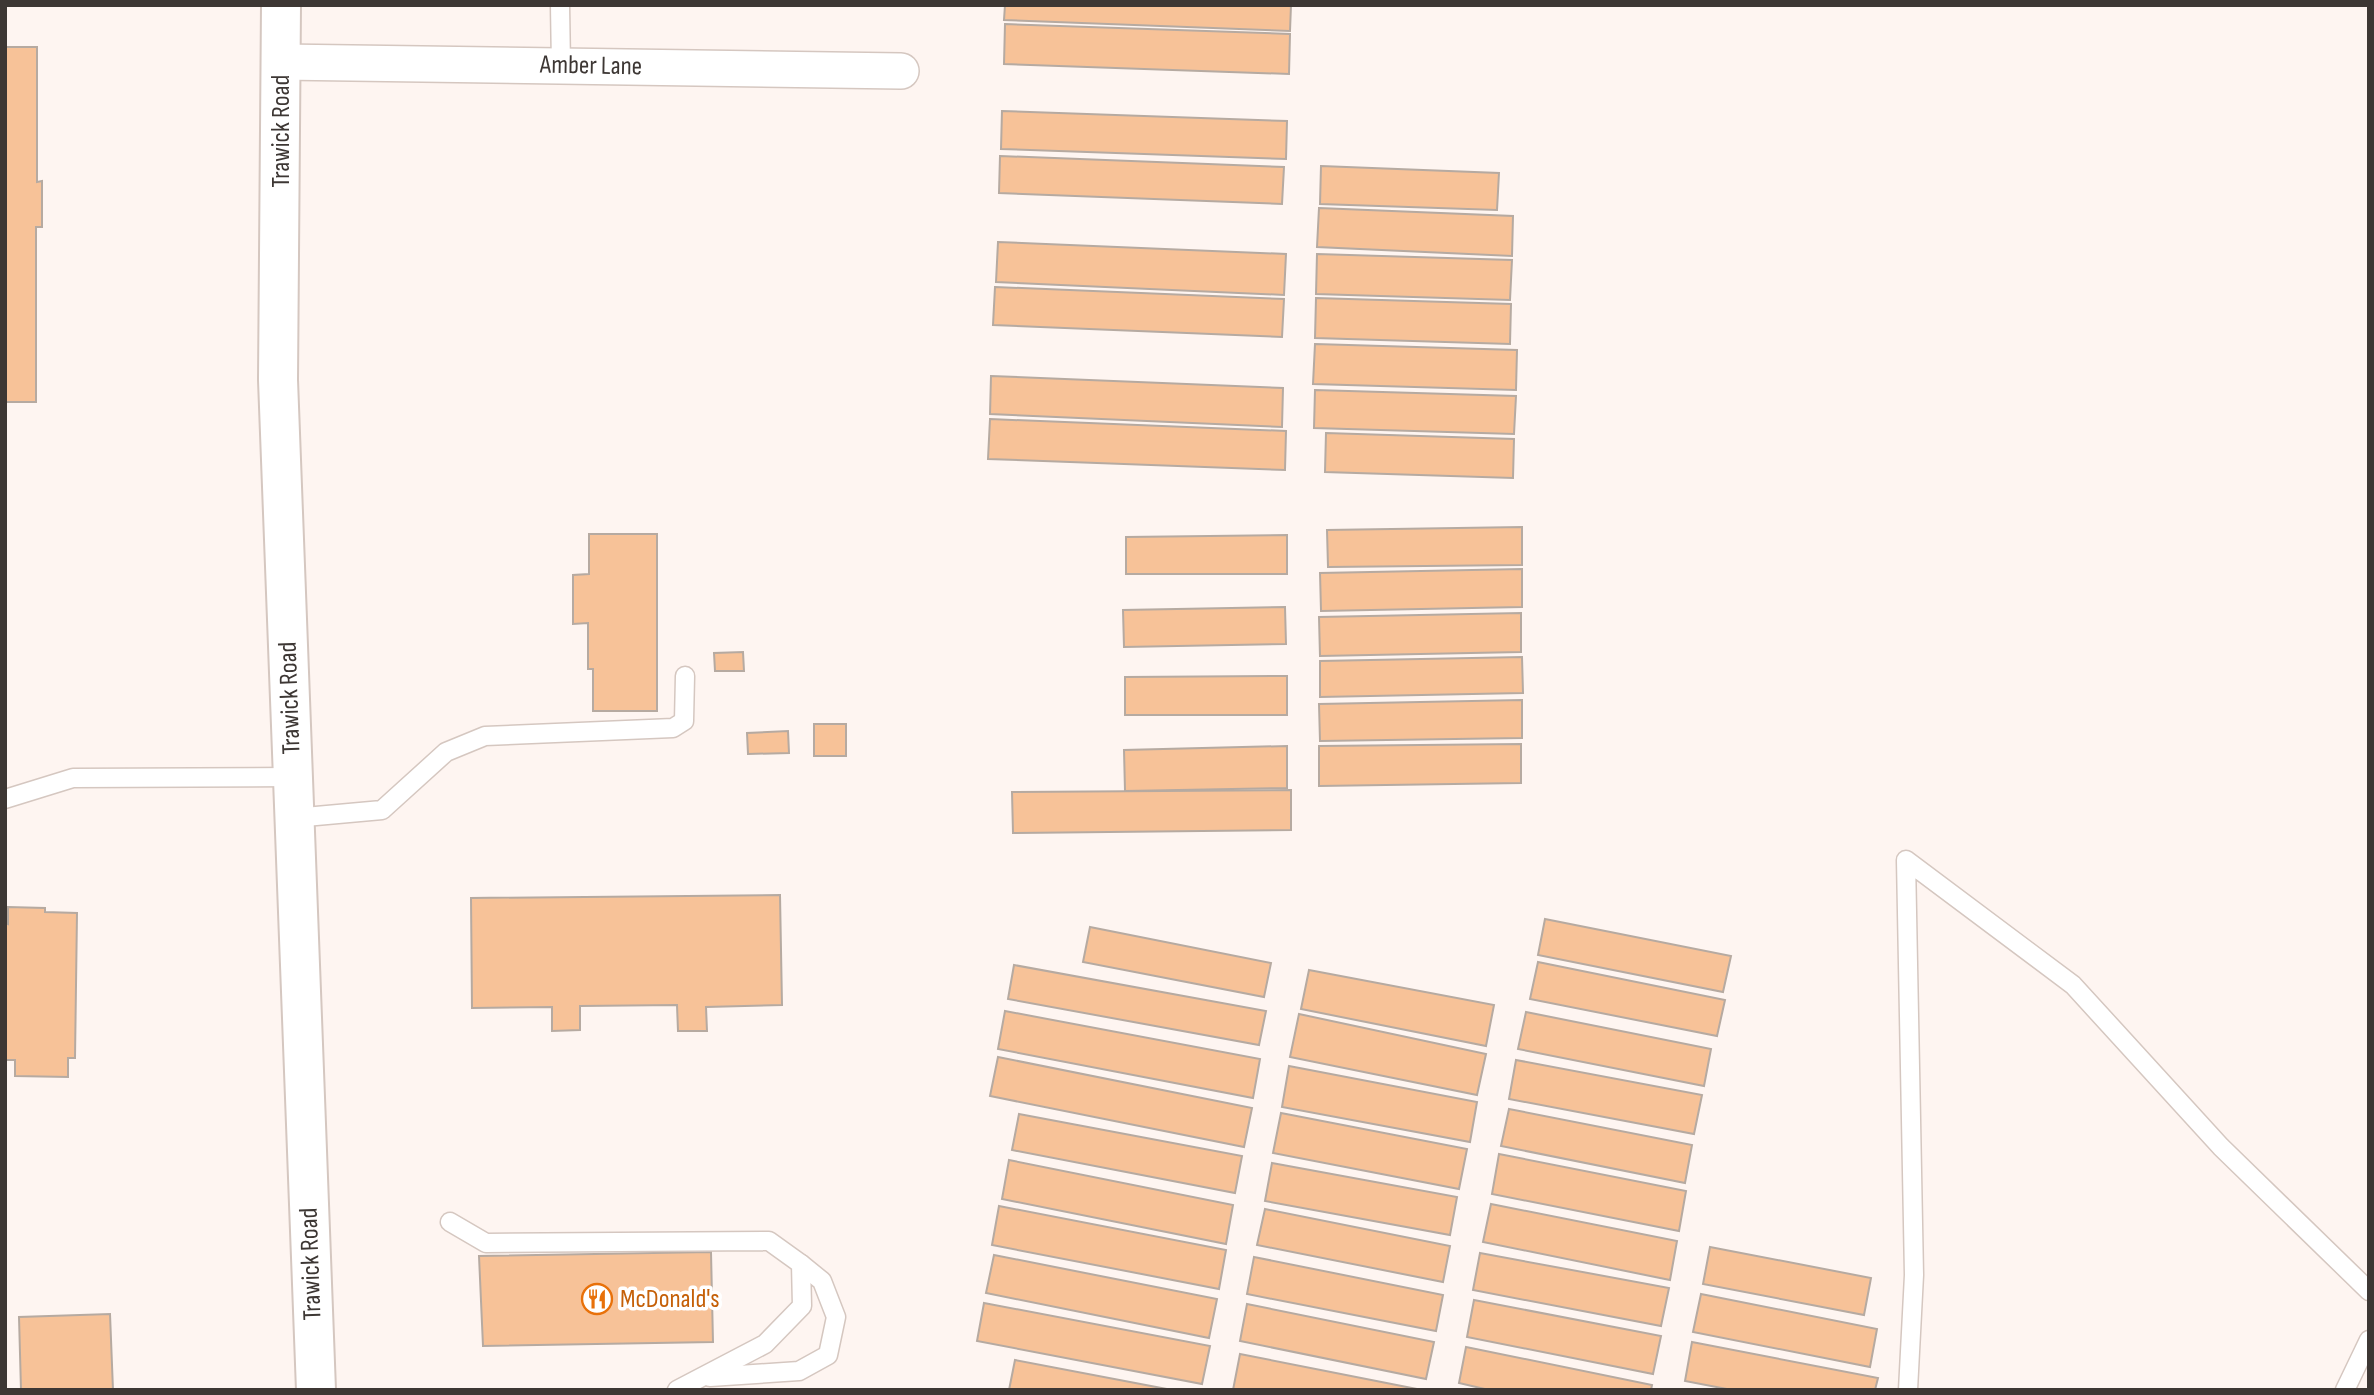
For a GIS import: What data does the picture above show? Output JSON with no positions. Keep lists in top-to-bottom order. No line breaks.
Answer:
{"streets":{"street":["Amber Lane","Trawick Road"]},"crossings":[["Amber Lane","Trawick Road"]],"places":{"restaurant":["McDonald's"]}}
